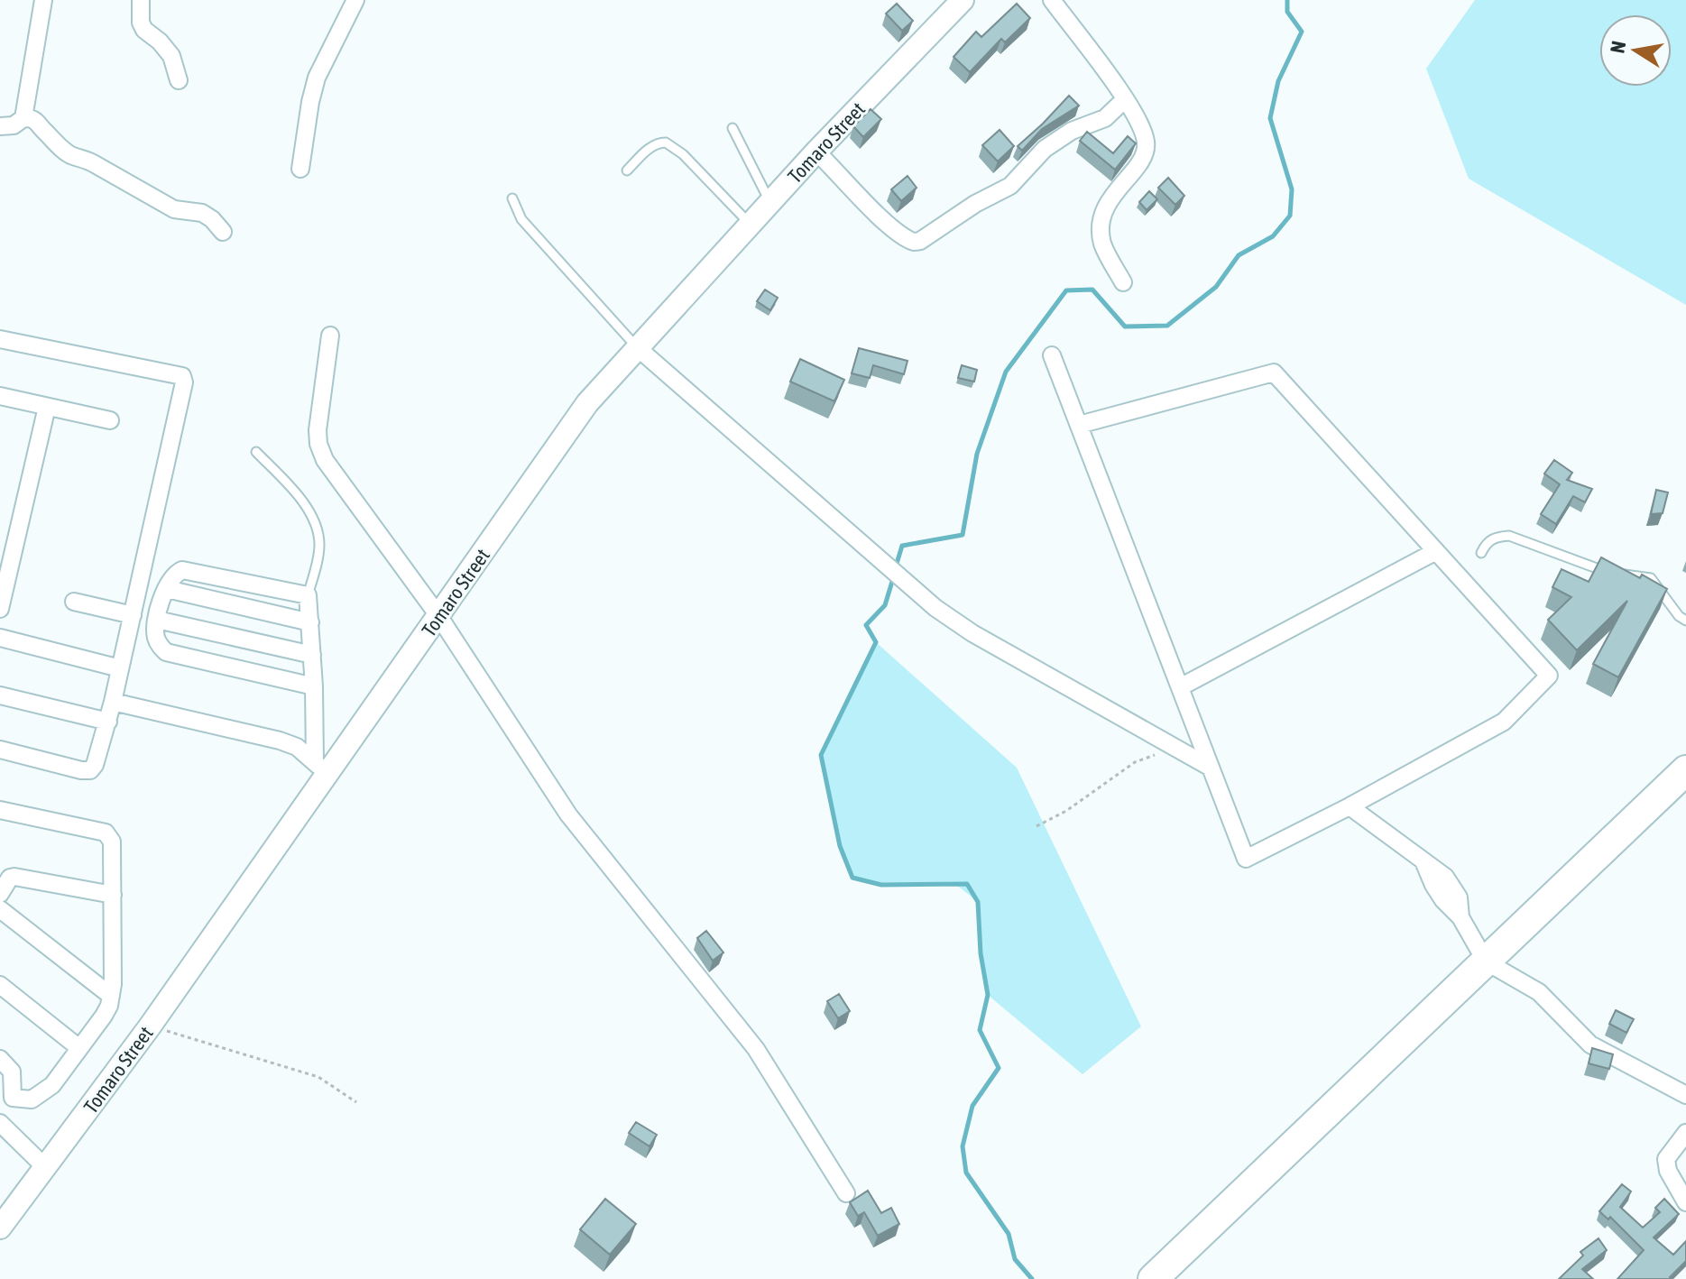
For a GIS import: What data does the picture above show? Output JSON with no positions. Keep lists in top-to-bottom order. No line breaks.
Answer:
{"streets":{"street":["Tomaro Street"]},"north":"left"}
